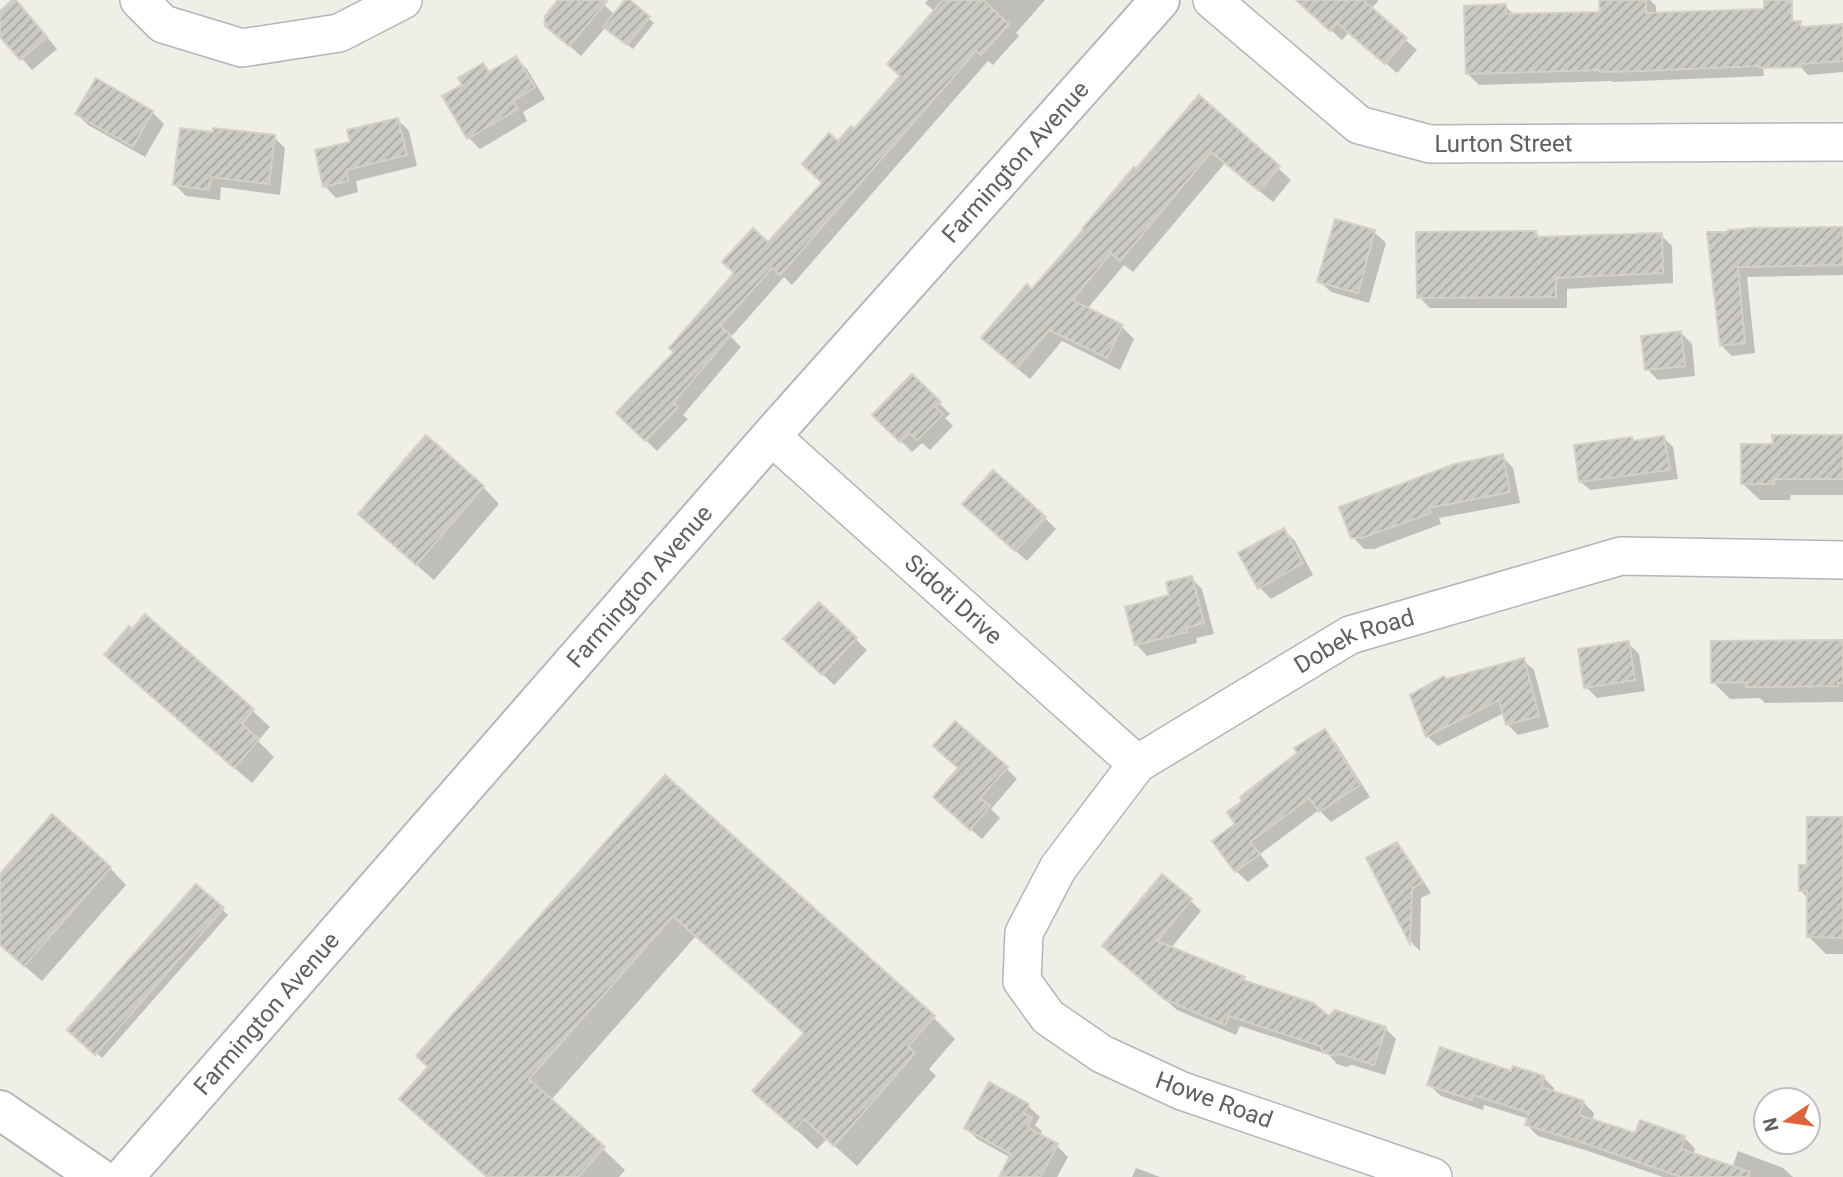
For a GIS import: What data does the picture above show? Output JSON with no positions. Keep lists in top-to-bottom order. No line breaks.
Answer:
{"streets":{"main road":["Farmington Avenue"],"street":["Lurton Street","Sidoti Drive","Dobek Road","Howe Road"]},"crossings":[["Farmington Avenue","Sidoti Drive"],["Sidoti Drive","Dobek Road"],["Dobek Road","Howe Road"]],"north":"left"}
